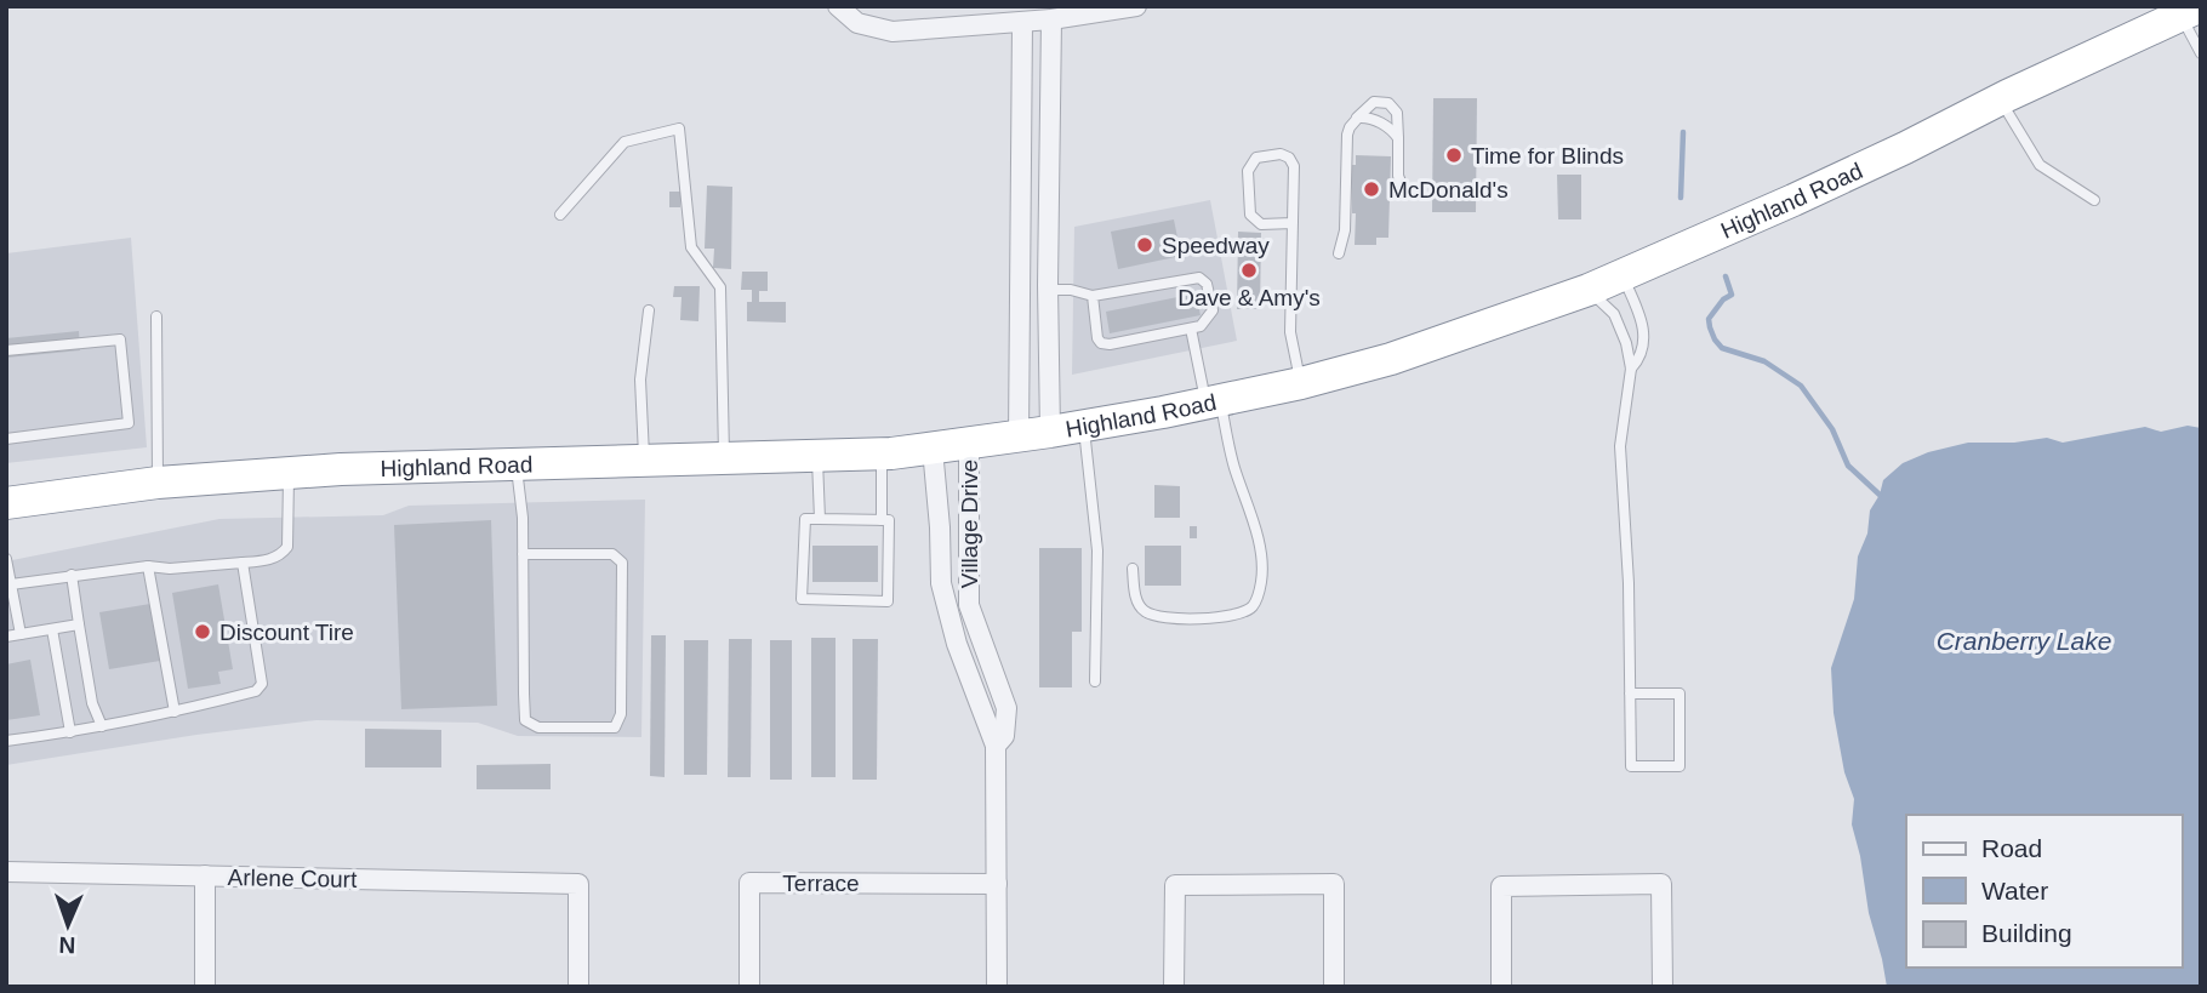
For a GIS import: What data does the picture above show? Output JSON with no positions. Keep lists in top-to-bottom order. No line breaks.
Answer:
{"streets":{"highway":["Highland Road"],"street":["Village Drive","Arlene Court","Terrace"]},"crossings":[["Highland Road","Village Drive"],["Village Drive","Terrace"]],"water":["Cranberry Lake"],"places":["Time for Blinds","McDonald's","Speedway","Dave & Amy's","Discount Tire"],"legend":["Road","Water","Building"],"north":"bottom"}
